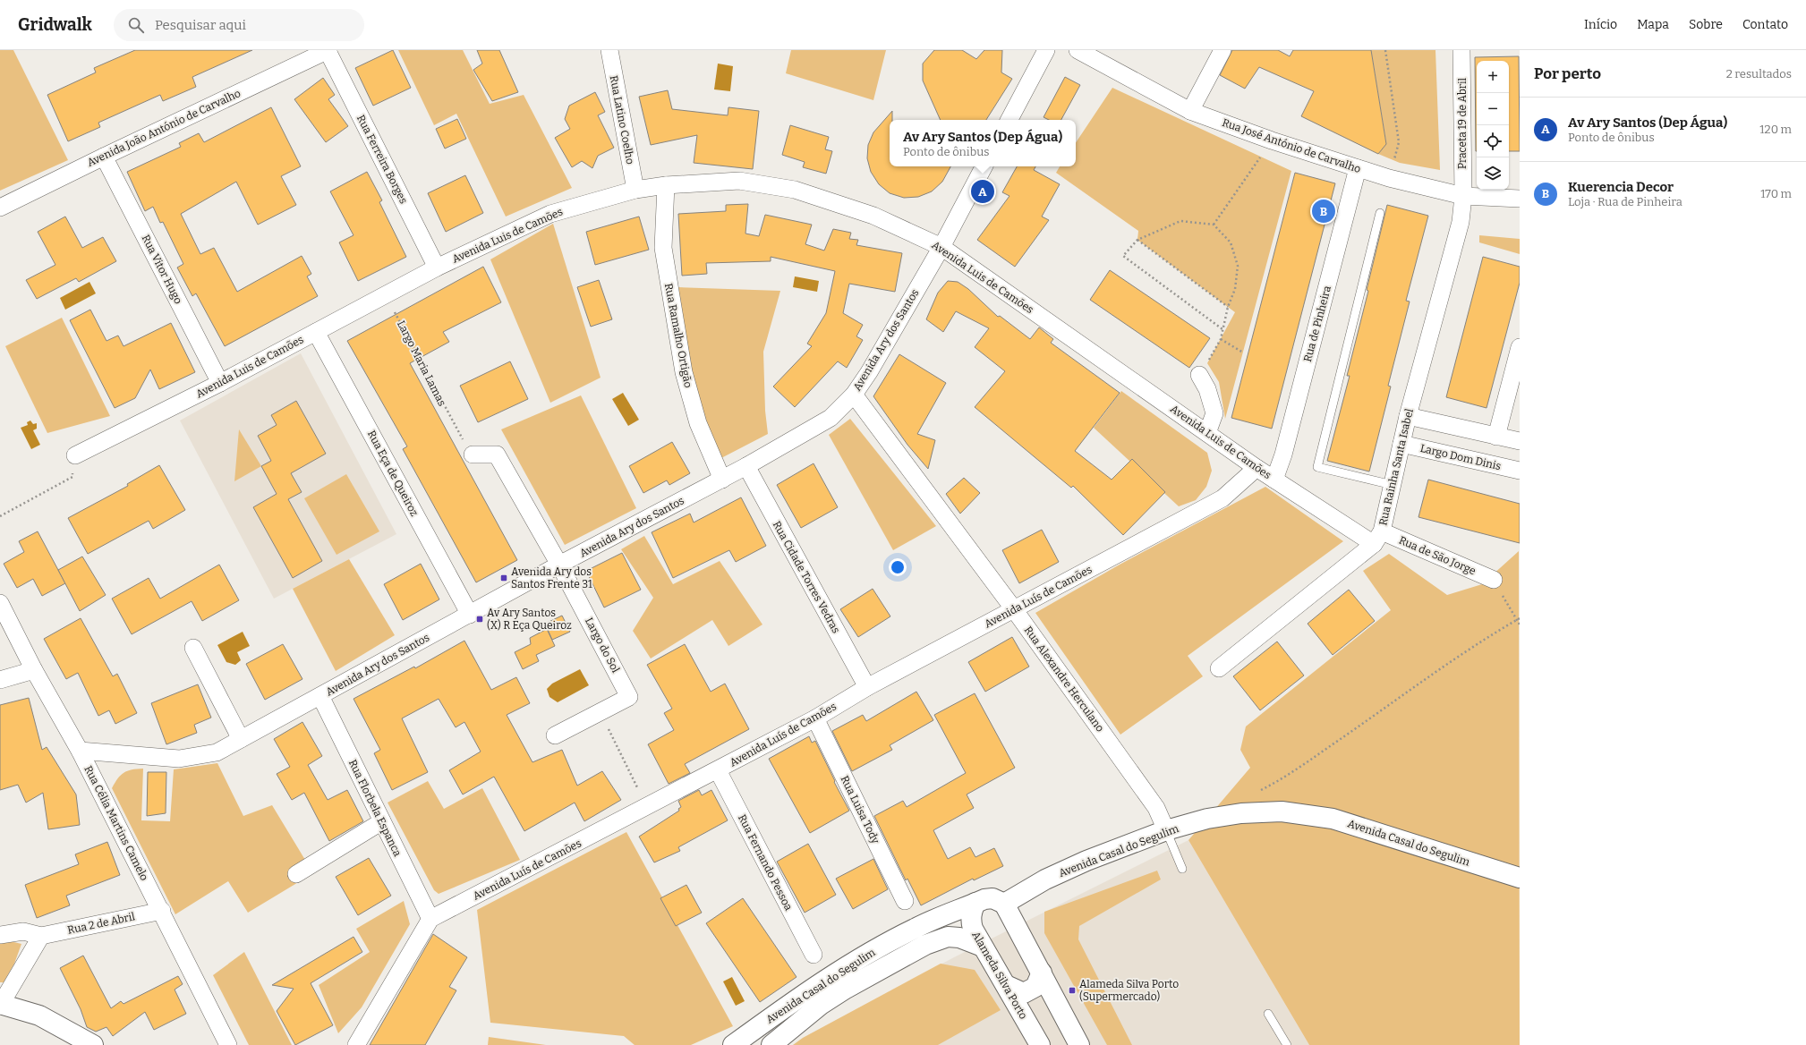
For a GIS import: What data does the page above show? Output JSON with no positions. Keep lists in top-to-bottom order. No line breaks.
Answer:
{"streets":{"street":["Rua Latino Coelho","Praceta 19 de Abril","Avenida João António de Carvalho","Rua José António de Carvalho","Rua Ferreira Borges","Avenida Luis de Camões","Rua Vitor Hugo","Rua de Pinheira","Rua Ramalho Ortigão","Avenida Ary dos Santos","Largo Dom Dinis","Rua Rainha Santa Isabel","Rua Eça de Queiroz","Rua de São Jorge","Rua Cidade Torres Vedras","Avenida Luís de Camões","Largo do Sol","Rua Alexandre Herculano","Rua Florbela Espanca","Rua Luisa Tody","Rua Célia Martins Camelo","Avenida Casal do Segulim","Rua Fernando Pessoa","Rua 2 de Abril","Alameda Silva Porto"],"path":["Largo Maria Lamas"]},"crossings":[["Rua Latino Coelho","Avenida Luis de Camões"],["Praceta 19 de Abril","Rua José António de Carvalho"],["Praceta 19 de Abril","Rua Rainha Santa Isabel"],["Avenida João António de Carvalho","Rua Ferreira Borges"],["Avenida João António de Carvalho","Rua Vitor Hugo"],["Rua José António de Carvalho","Rua de Pinheira"],["Rua José António de Carvalho","Rua Rainha Santa Isabel"],["Rua Ferreira Borges","Avenida Luis de Camões"],["Avenida Luis de Camões","Rua Vitor Hugo"],["Avenida Luis de Camões","Rua de Pinheira"],["Avenida Luis de Camões","Rua Ramalho Ortigão"],["Avenida Luis de Camões","Avenida Ary dos Santos"],["Avenida Luis de Camões","Largo Maria Lamas"],["Avenida Luis de Camões","Rua Rainha Santa Isabel"],["Avenida Luis de Camões","Rua Eça de Queiroz"],["Avenida Luis de Camões","Rua de São Jorge"],["Avenida Luis de Camões","Avenida Luís de Camões"],["Rua Ramalho Ortigão","Avenida Ary dos Santos"],["Avenida Ary dos Santos","Rua Eça de Queiroz"],["Avenida Ary dos Santos","Rua Cidade Torres Vedras"],["Avenida Ary dos Santos","Largo do Sol"],["Avenida Ary dos Santos","Rua Alexandre Herculano"],["Avenida Ary dos Santos","Rua Florbela Espanca"],["Avenida Ary dos Santos","Rua Célia Martins Camelo"],["Largo Dom Dinis","Rua Rainha Santa Isabel"],["Rua Rainha Santa Isabel","Rua de São Jorge"],["Rua Cidade Torres Vedras","Avenida Luís de Camões"],["Avenida Luís de Camões","Rua Alexandre Herculano"],["Avenida Luís de Camões","Rua Florbela Espanca"],["Avenida Luís de Camões","Rua Luisa Tody"],["Avenida Luís de Camões","Rua Fernando Pessoa"],["Rua Alexandre Herculano","Avenida Casal do Segulim"],["Rua Célia Martins Camelo","Rua 2 de Abril"],["Avenida Casal do Segulim","Alameda Silva Porto"]],"places":{"transit":["Avenida Ary dos Santos Frente 31","Av Ary Santos (X) R Eça Queiroz","Alameda Silva Porto (Supermercado)"]},"page":{"header":"Gridwalk","search":"Pesquisar aqui","nav":["Início","Mapa","Sobre","Contato"],"heading":["Por perto","2 resultados"],"map_buttons":["+","−"],"list":[{"mark":"A","name":"Av Ary Santos (Dep Água)","note":"Ponto de ônibus","value":"120 m"},{"mark":"B","name":"Kuerencia Decor","note":"Loja · Rua de Pinheira","value":"170 m"}],"popup":["Av Ary Santos (Dep Água)","Ponto de ônibus"],"pins":["A","B"]}}
